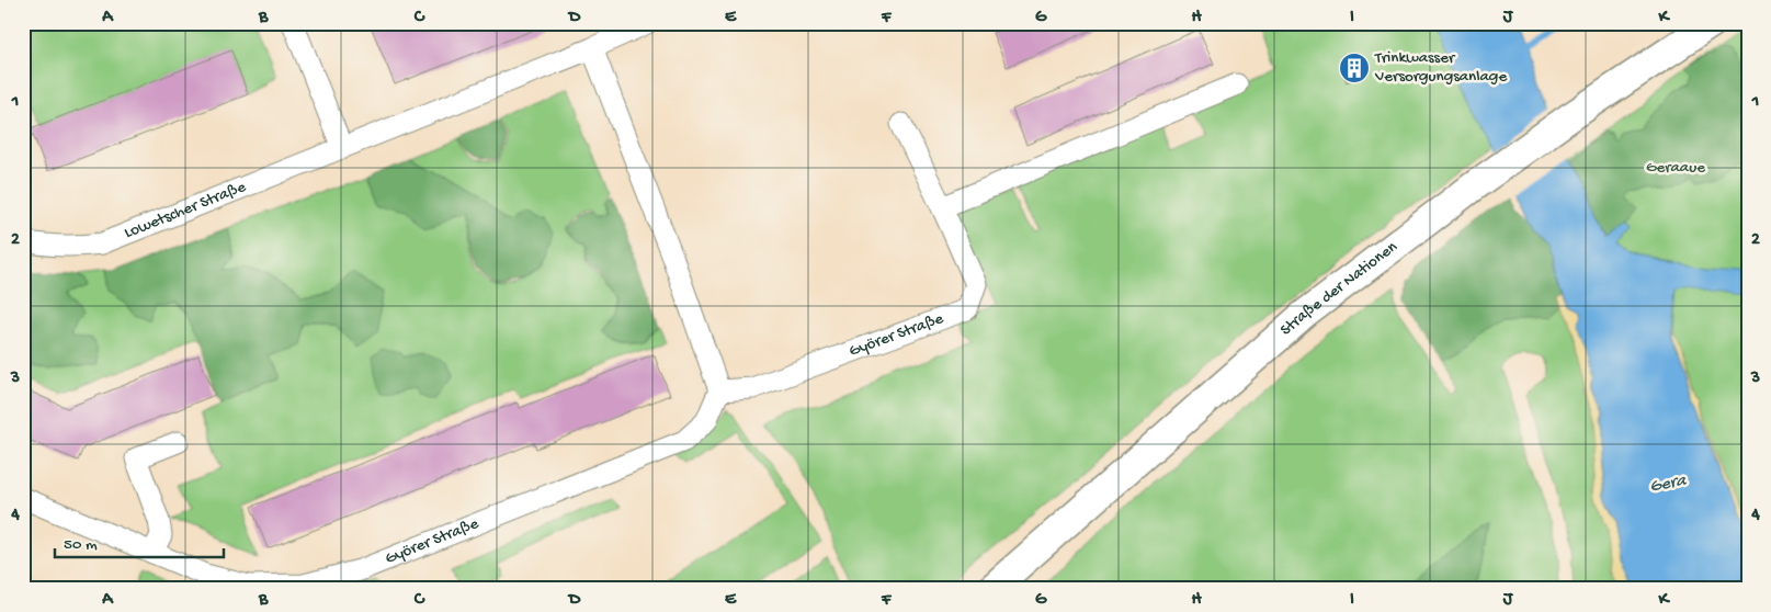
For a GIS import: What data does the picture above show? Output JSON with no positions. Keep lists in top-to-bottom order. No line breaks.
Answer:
{"streets":{"main road":["Straße der Nationen"],"street":["Lowetscher Straße","Györer Straße"]},"water":["Gera"],"parks":["Geraaue"],"places":{"building":["Trinkwasser Versorgungsanlage"]},"scale_bar":"50 m","grid":{"columns":["A","B","C","D","E","F","G","H","I","J","K"],"rows":["1","2","3","4"]}}
